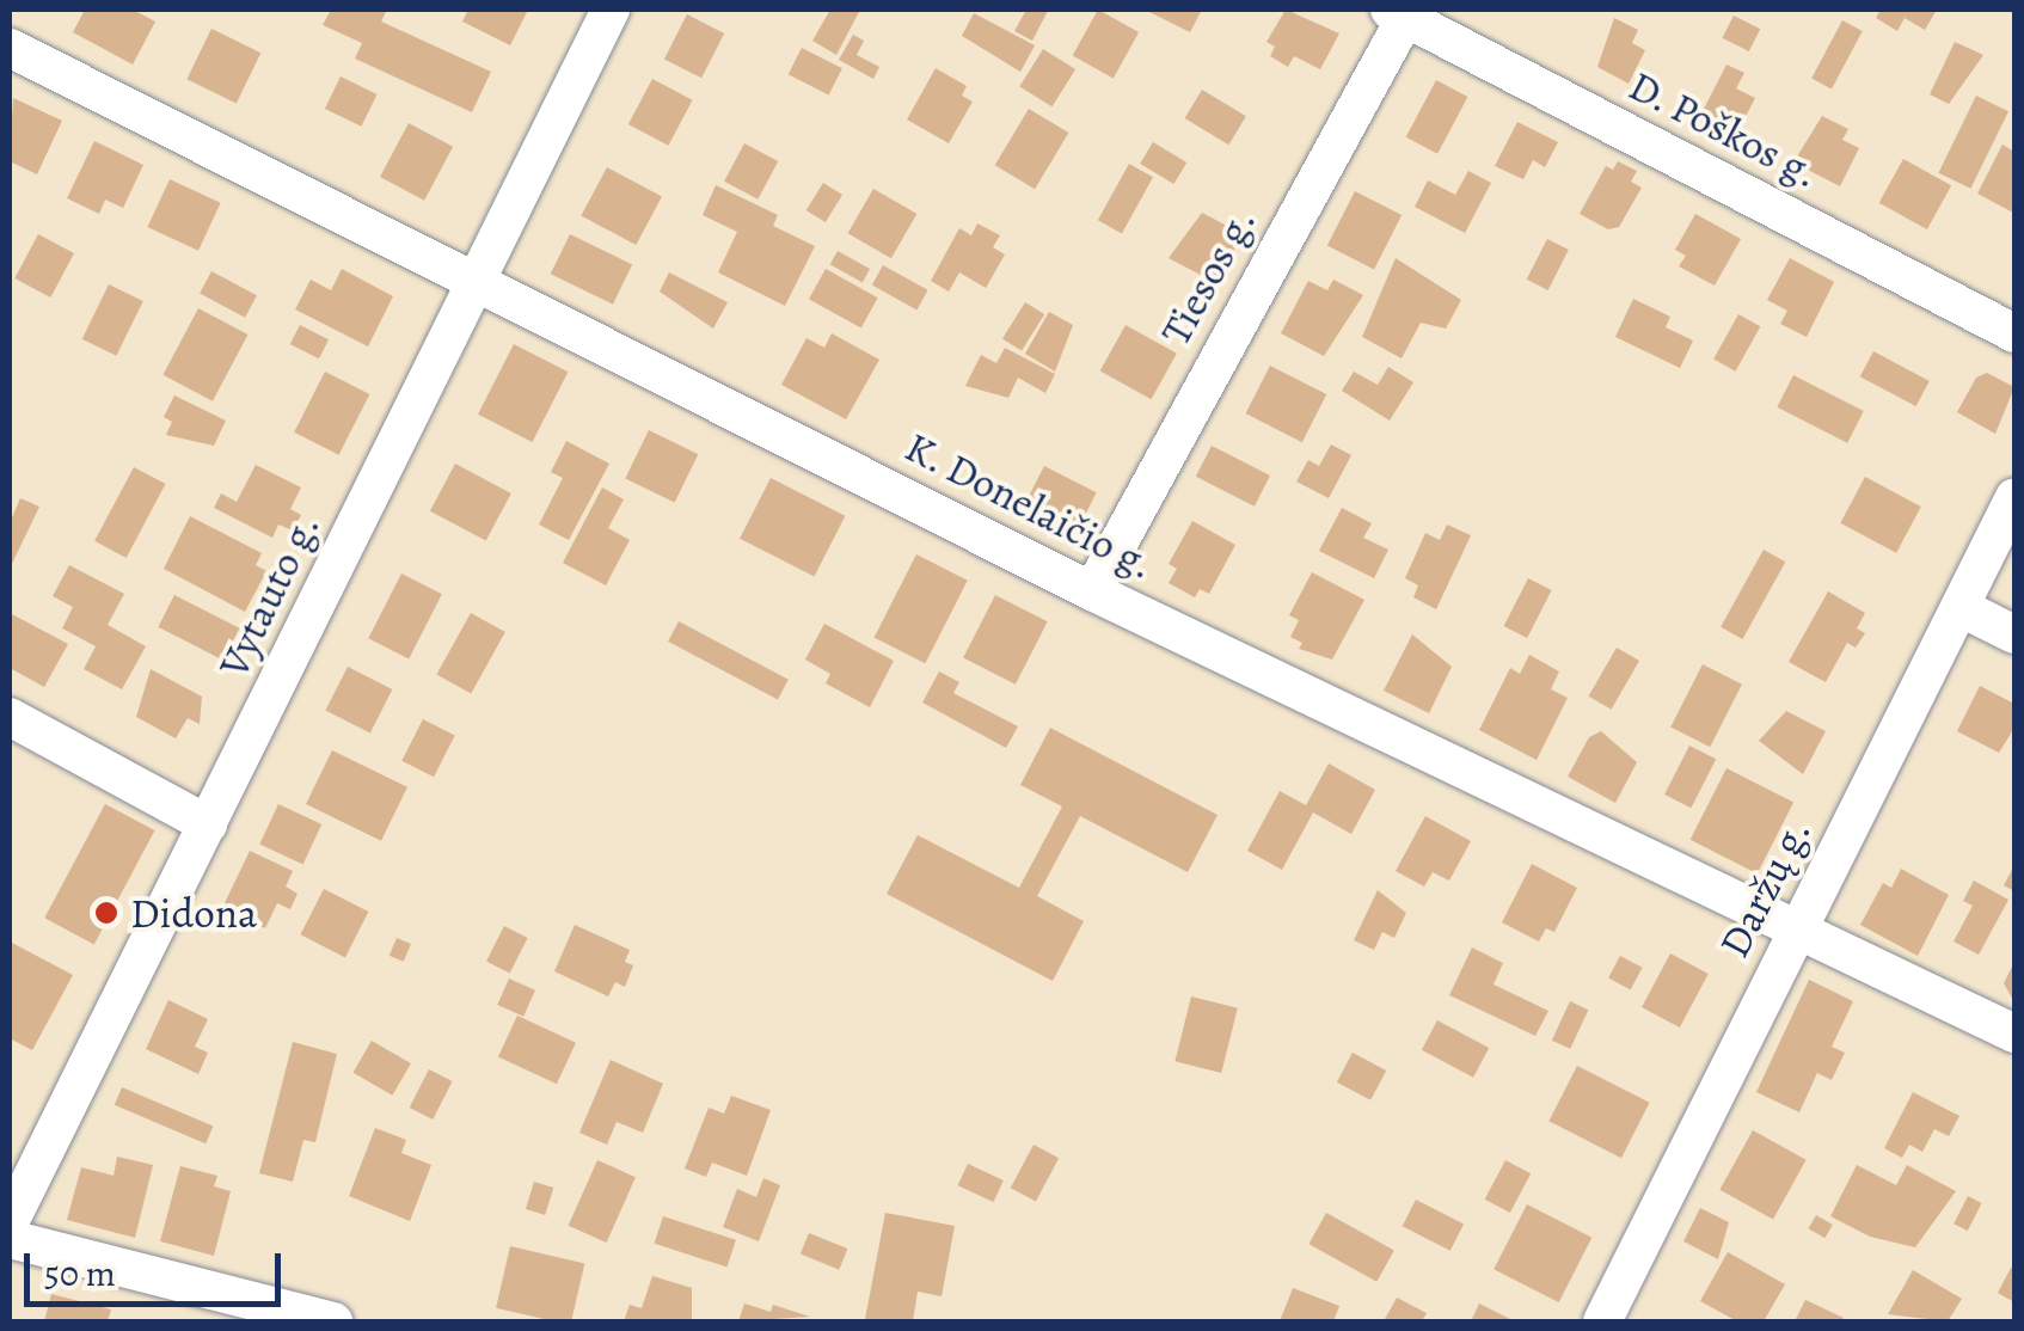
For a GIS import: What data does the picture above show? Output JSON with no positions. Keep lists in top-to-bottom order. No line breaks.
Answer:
{"streets":{"street":["D. Poškos g.","Tiesos g.","K. Donelaičio g.","Vytauto g.","Daržų g."]},"crossings":[["D. Poškos g.","Tiesos g."],["Tiesos g.","K. Donelaičio g."],["K. Donelaičio g.","Vytauto g."],["K. Donelaičio g.","Daržų g."]],"places":["Didona"],"scale_bar":"50 m"}
